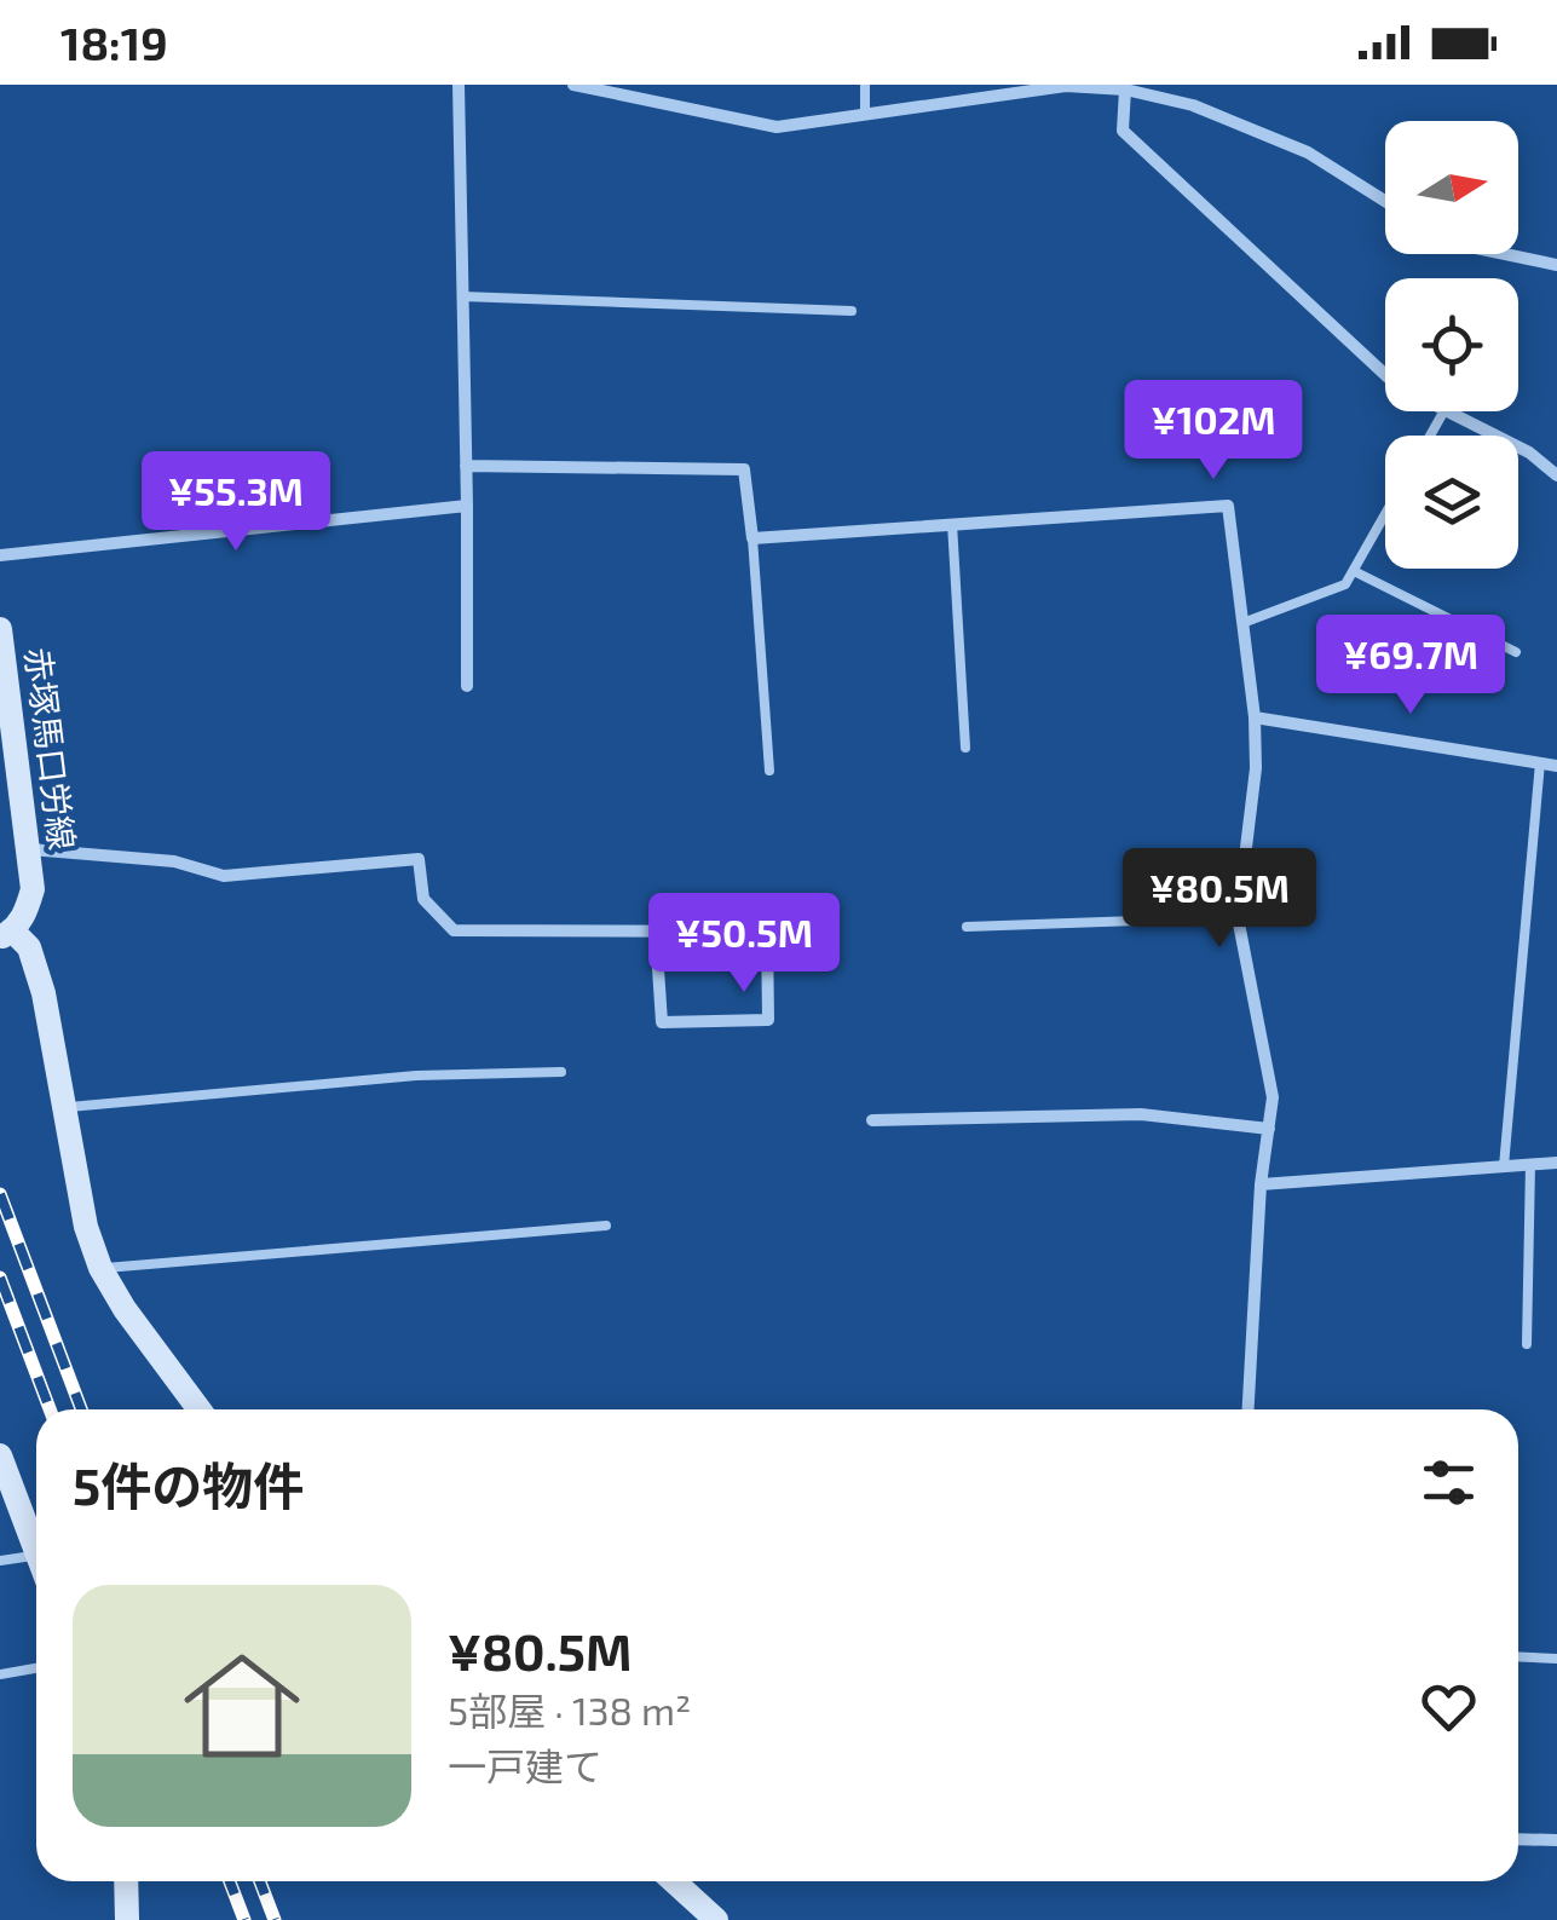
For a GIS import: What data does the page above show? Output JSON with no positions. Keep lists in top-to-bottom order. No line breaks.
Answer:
{"streets":{"street":["赤塚馬口労線"]},"north":"right","page":{"status":"18:19","price":["¥102M","¥55.3M","¥69.7M","¥80.5M","¥50.5M"],"heading":"5件の物件","list":[{"name":"¥80.5M","note":"5部屋 · 138 m² · 一戸建て"}]}}
